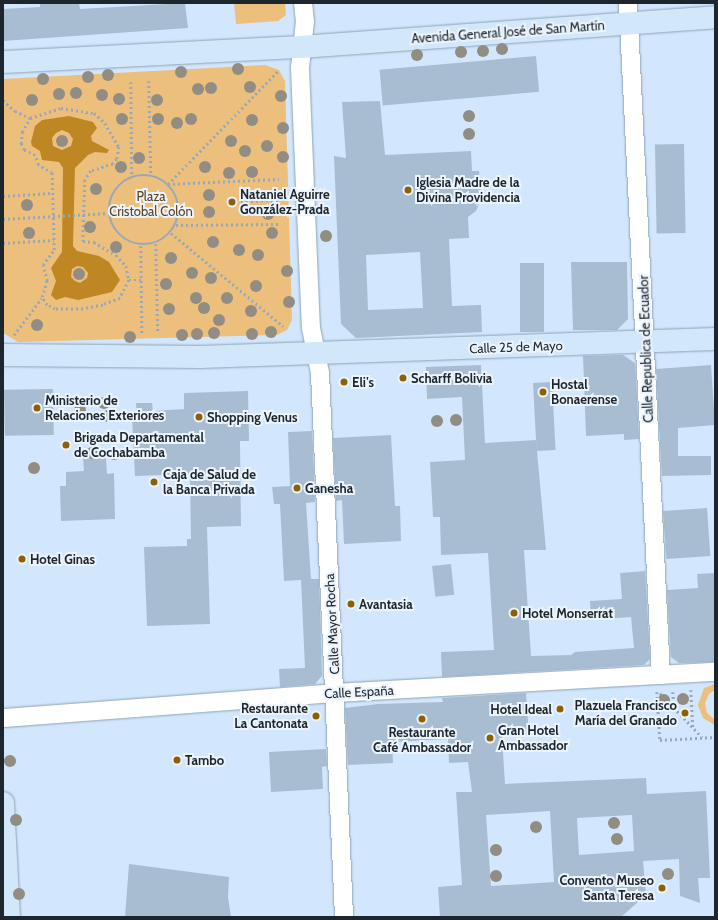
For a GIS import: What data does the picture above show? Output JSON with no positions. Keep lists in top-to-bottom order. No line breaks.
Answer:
{"streets":{"main road":["Avenida General José de San Martín","Calle 25 de Mayo"],"street":["Calle Republica de Ecuador","Calle Mayor Rocha","Calle España"]},"crossings":[["Avenida General José de San Martín","Calle Republica de Ecuador"],["Calle 25 de Mayo","Calle Republica de Ecuador"],["Calle 25 de Mayo","Calle Mayor Rocha"],["Calle Republica de Ecuador","Calle España"],["Calle Mayor Rocha","Calle España"]],"parks":["Plaza Cristobal Colón"],"places":["Iglesia Madre de la Divina Providencia","Nataniel Aguirre González-Prada","Scharff Bolivia","Eli's","Hostal Bonaerense","Ministerio de Relaciones Exteriores","Shopping Venus","Brigada Departamental de Cochabamba","Caja de Salud de la Banca Privada","Ganesha","Hotel Ginas","Avantasia","Hotel Monserrat","Hotel Ideal","Plazuela Francisco María del Granado","Restaurante La Cantonata","Restaurante Café Ambassador","Gran Hotel Ambassador","Tambo","Convento Museo Santa Teresa"]}
